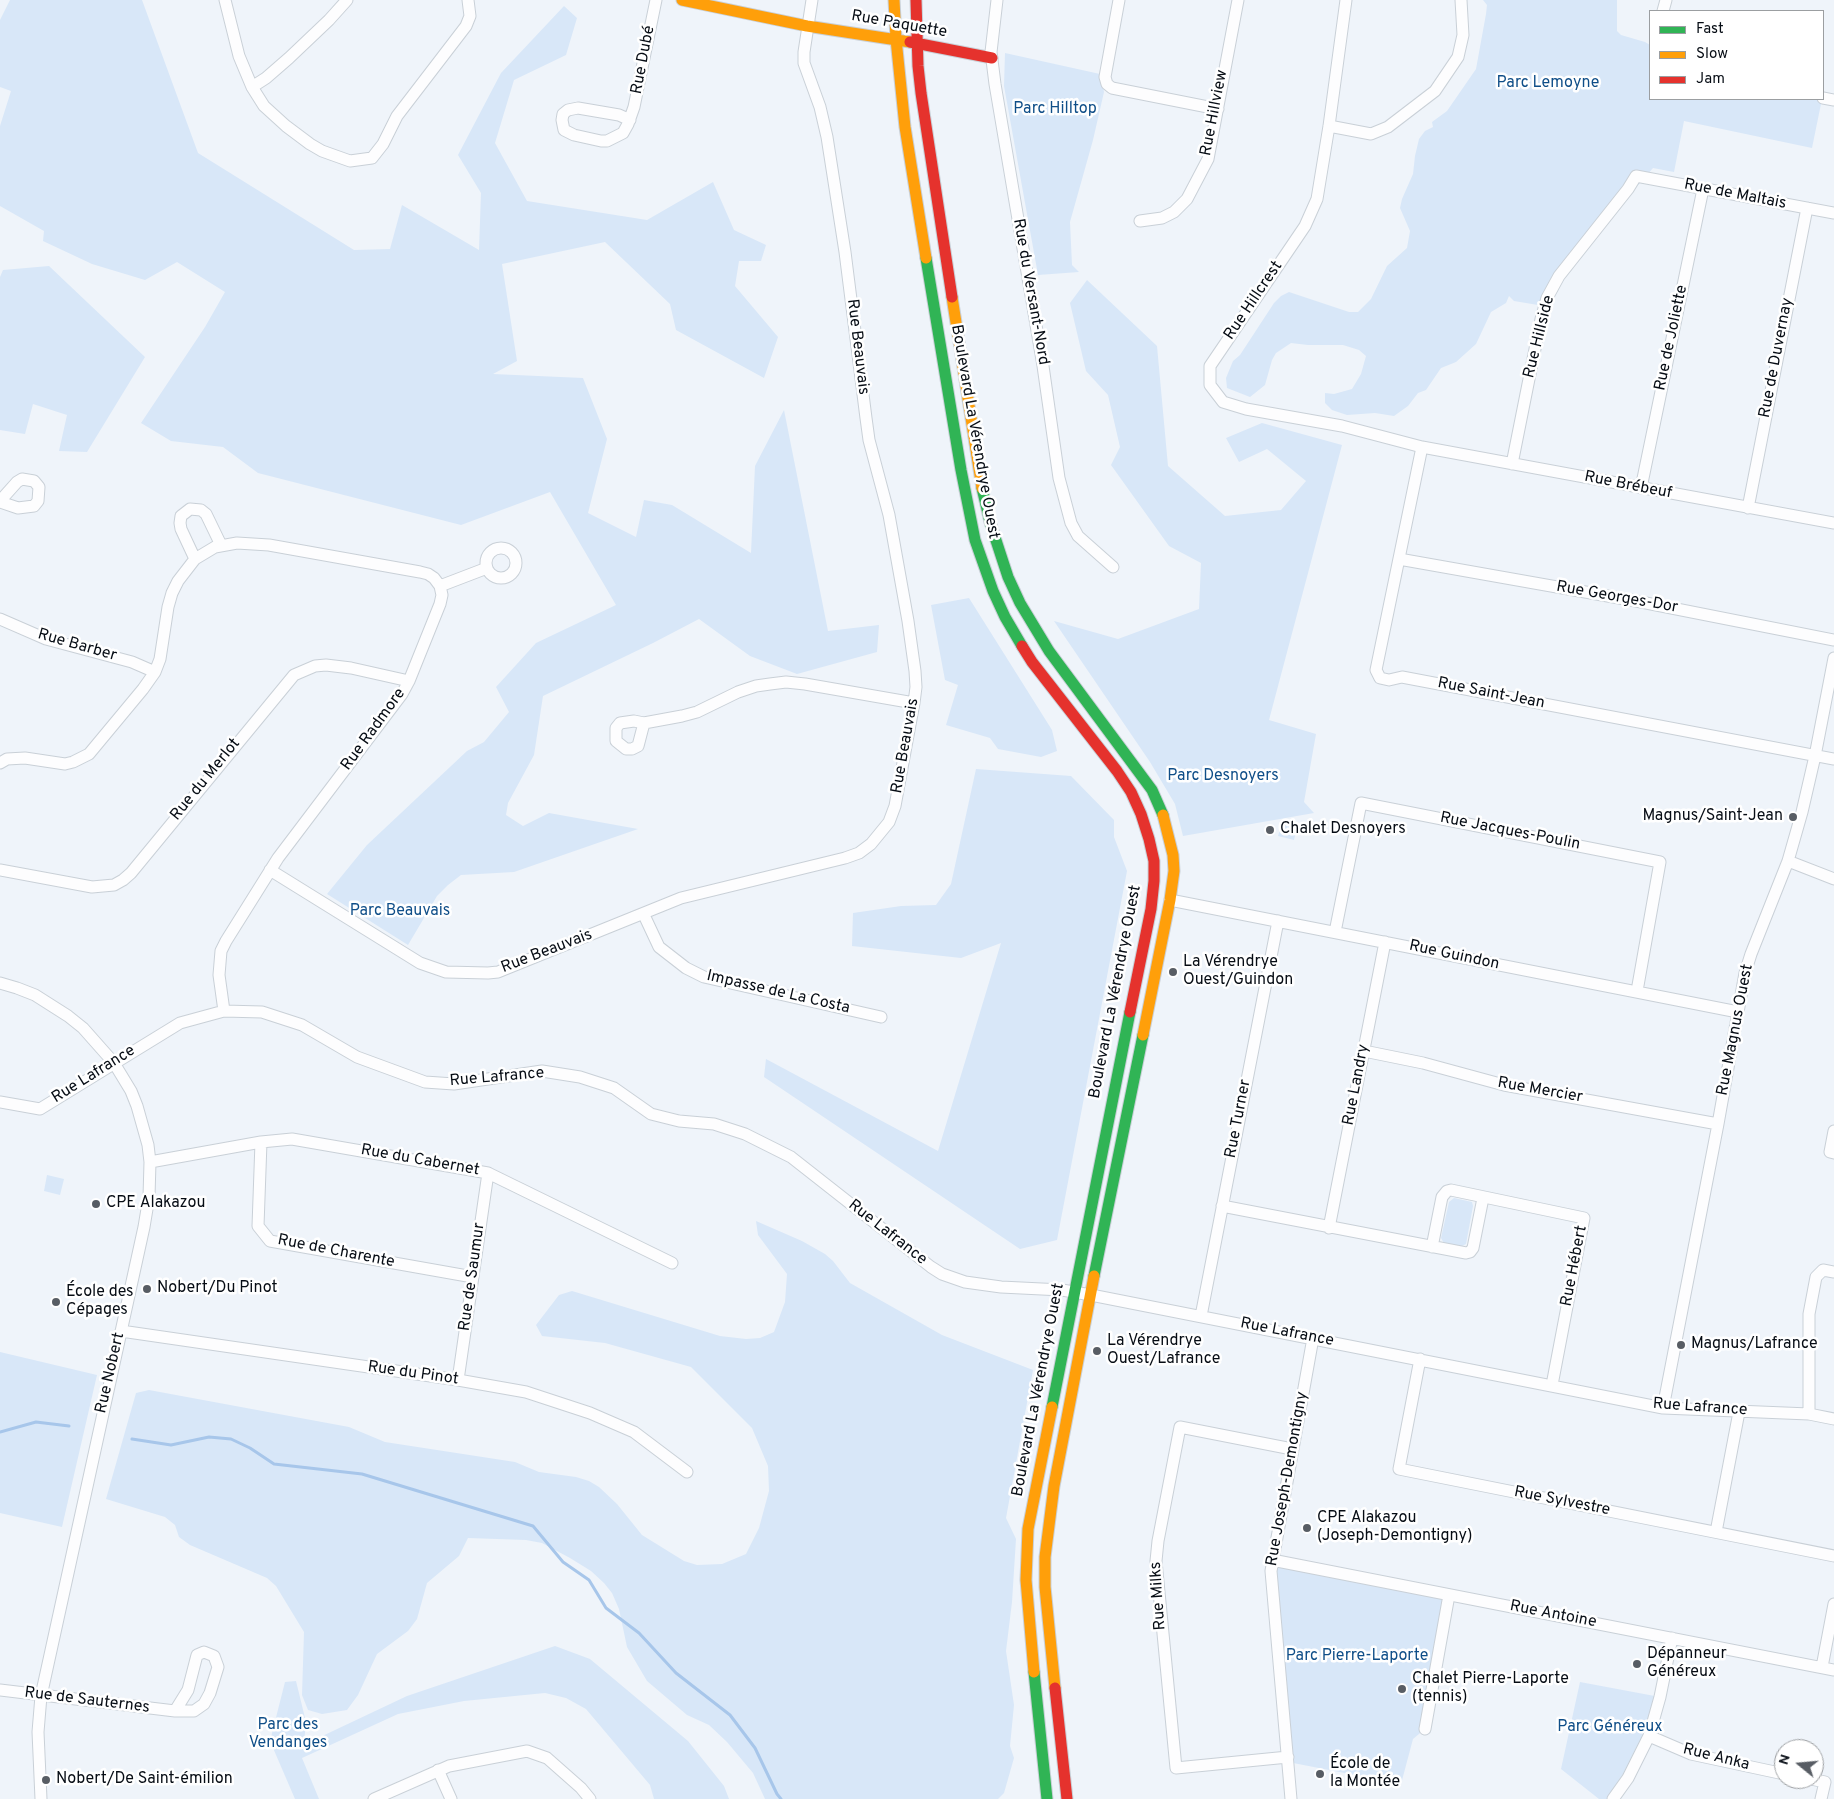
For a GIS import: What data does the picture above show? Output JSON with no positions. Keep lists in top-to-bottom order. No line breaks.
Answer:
{"streets":{"main road":["Rue Paquette","Boulevard La Vérendrye Ouest"],"street":["Rue Dubé","Rue Hillview","Rue de Maltais","Rue du Versant-Nord","Rue Hillcrest","Rue Hillside","Rue de Joliette","Rue Beauvais","Rue de Duvernay","Rue Brébeuf","Rue Georges-Dor","Rue Barber","Rue Saint-Jean","Rue Radmore","Rue du Merlot","Rue Jacques-Poulin","Rue Guindon","Impasse de La Costa","Rue Magnus Ouest","Rue Lafrance","Rue Landry","Rue Mercier","Rue Turner","Rue du Cabernet","Rue de Charente","Rue Hébert","Rue de Saumur","Rue Nobert","Rue du Pinot","Rue Joseph-Demontigny","Rue Sylvestre","Rue Milks","Rue Antoine","Rue de Sauternes","Rue Anka"]},"crossings":[["Rue Paquette","Rue du Versant-Nord"],["Rue Paquette","Rue Beauvais"],["Rue Paquette","Boulevard La Vérendrye Ouest"],["Rue de Maltais","Rue Hillside"],["Rue de Maltais","Rue de Joliette"],["Rue de Maltais","Rue de Duvernay"],["Rue Hillcrest","Rue Brébeuf"],["Rue Hillcrest","Rue Saint-Jean"],["Rue Hillside","Rue Brébeuf"],["Rue de Joliette","Rue Brébeuf"],["Rue Beauvais","Rue Radmore"],["Rue Beauvais","Impasse de La Costa"],["Rue de Duvernay","Rue Brébeuf"],["Boulevard La Vérendrye Ouest","Rue Guindon"],["Boulevard La Vérendrye Ouest","Rue Lafrance"],["Rue Brébeuf","Rue Saint-Jean"],["Rue Georges-Dor","Rue Saint-Jean"],["Rue Saint-Jean","Rue Magnus Ouest"],["Rue Radmore","Rue du Merlot"],["Rue Radmore","Rue Lafrance"],["Rue Jacques-Poulin","Rue Guindon"],["Rue Guindon","Rue Magnus Ouest"],["Rue Guindon","Rue Landry"],["Rue Guindon","Rue Turner"],["Rue Magnus Ouest","Rue Lafrance"],["Rue Magnus Ouest","Rue Mercier"],["Rue Lafrance","Rue Turner"],["Rue Lafrance","Rue Hébert"],["Rue Lafrance","Rue Nobert"],["Rue Lafrance","Rue Joseph-Demontigny"],["Rue Lafrance","Rue Sylvestre"],["Rue Landry","Rue Mercier"],["Rue du Cabernet","Rue de Charente"],["Rue du Cabernet","Rue de Saumur"],["Rue du Cabernet","Rue Nobert"],["Rue de Charente","Rue de Saumur"],["Rue de Saumur","Rue du Pinot"],["Rue Nobert","Rue du Pinot"],["Rue Nobert","Rue de Sauternes"],["Rue Joseph-Demontigny","Rue Milks"],["Rue Joseph-Demontigny","Rue Antoine"]],"parks":["Parc Lemoyne","Parc Hilltop","Parc Desnoyers","Parc Beauvais","Parc Pierre-Laporte","Parc des Vendanges","Parc Généreux"],"places":["Magnus/Saint-Jean","Chalet Desnoyers","La Vérendrye Ouest/Guindon","CPE Alakazou","Nobert/Du Pinot","École des Cépages","Magnus/Lafrance","La Vérendrye Ouest/Lafrance","CPE Alakazou (Joseph-Demontigny)","Dépanneur Généreux","Chalet Pierre-Laporte (tennis)","École de la Montée","Nobert/De Saint-émilion"],"legend":["Fast","Slow","Jam"],"north":"left"}
